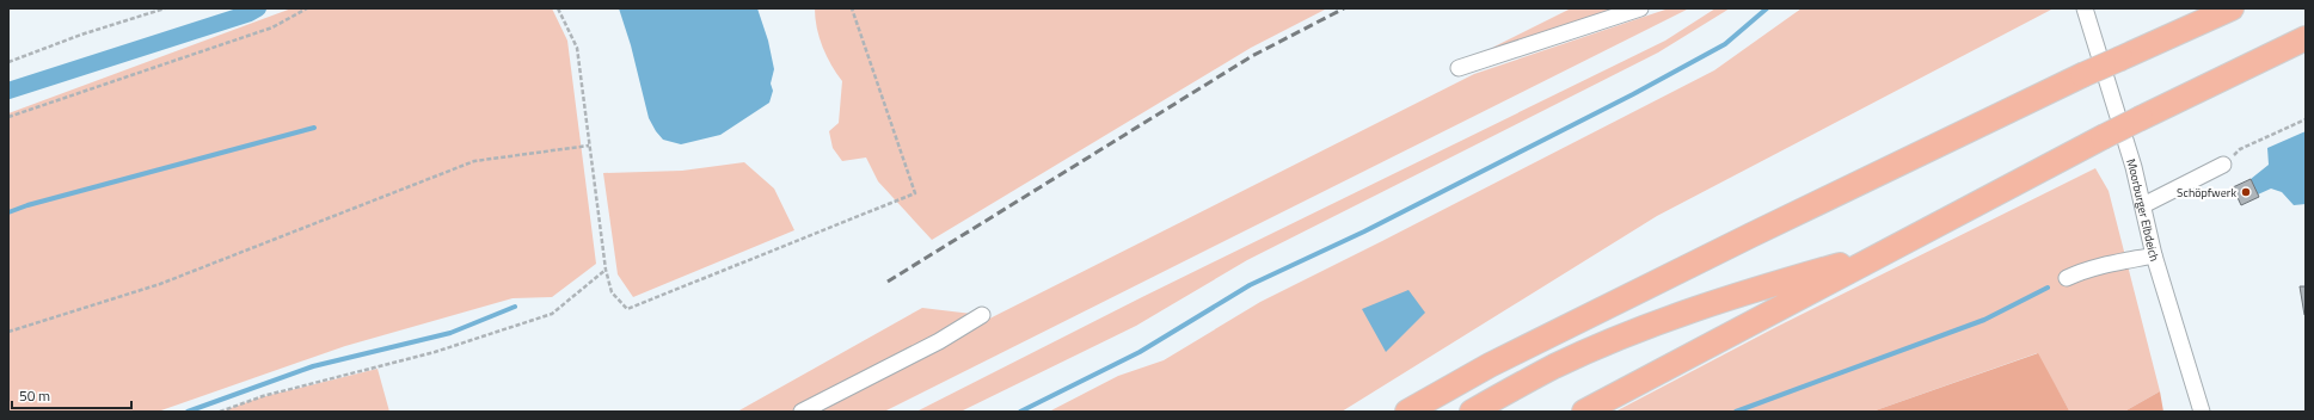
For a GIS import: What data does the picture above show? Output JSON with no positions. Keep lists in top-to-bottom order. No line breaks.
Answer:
{"streets":{"street":["Moorburger Elbdeich"]},"places":["Schöpfwerk"],"scale_bar":"50 m"}
